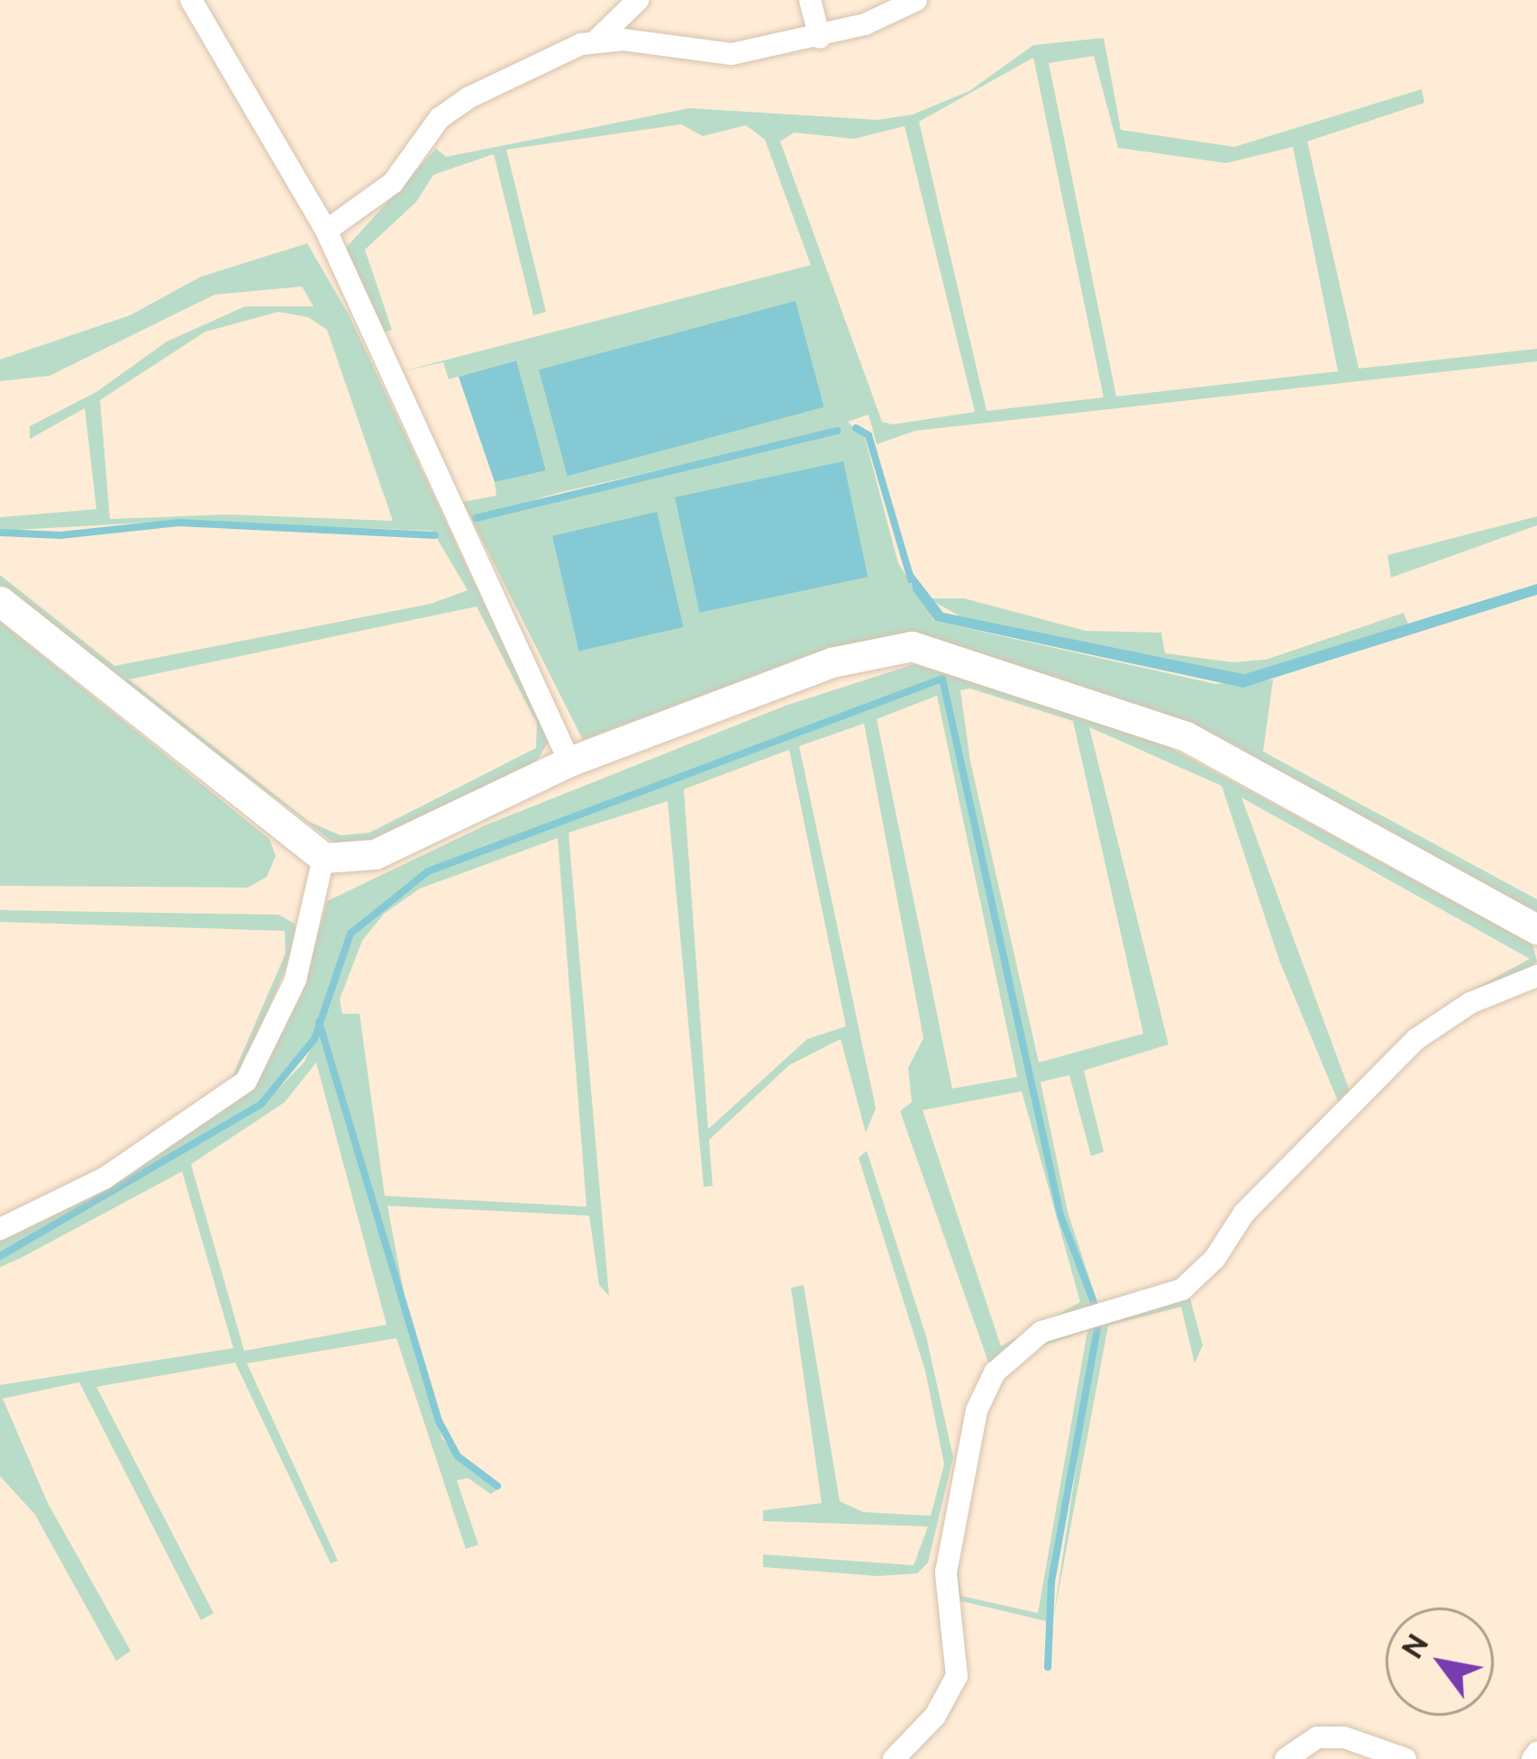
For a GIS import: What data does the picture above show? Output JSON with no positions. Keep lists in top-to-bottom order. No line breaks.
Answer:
{"north":"top left"}
